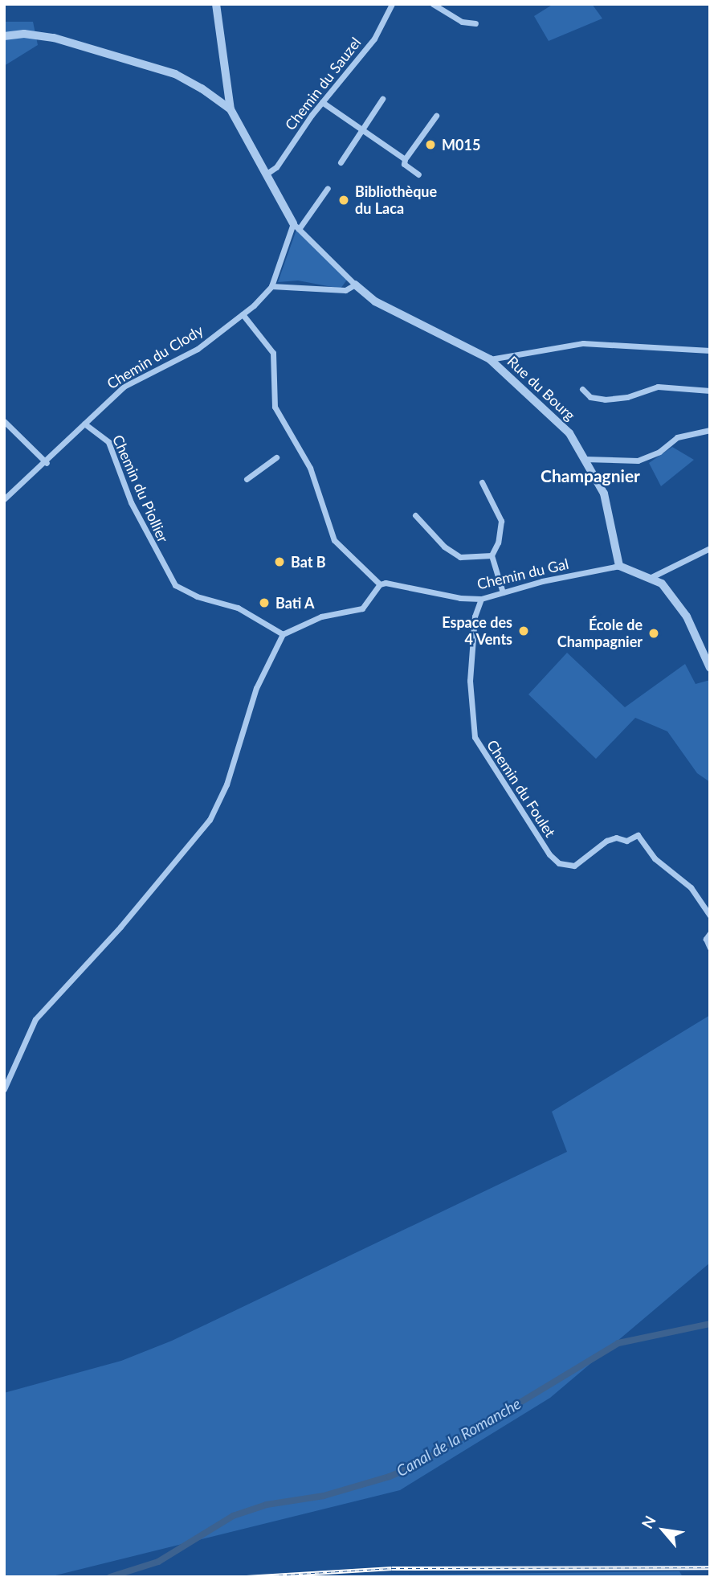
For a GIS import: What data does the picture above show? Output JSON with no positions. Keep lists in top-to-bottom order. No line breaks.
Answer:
{"streets":{"street":["Chemin du Sauzel","Chemin du Clody","Rue du Bourg","Chemin du Piollier","Chemin du Gal","Chemin du Foulet"]},"crossings":[["Chemin du Clody","Chemin du Piollier"],["Rue du Bourg","Chemin du Gal"],["Chemin du Gal","Chemin du Foulet"]],"districts":["Champagnier"],"water":["Canal de la Romanche"],"places":["M015","Bibliothèque du Laca","Bat B","Bati A","Espace des 4 Vents","École de Champagnier"],"north":"top left"}
